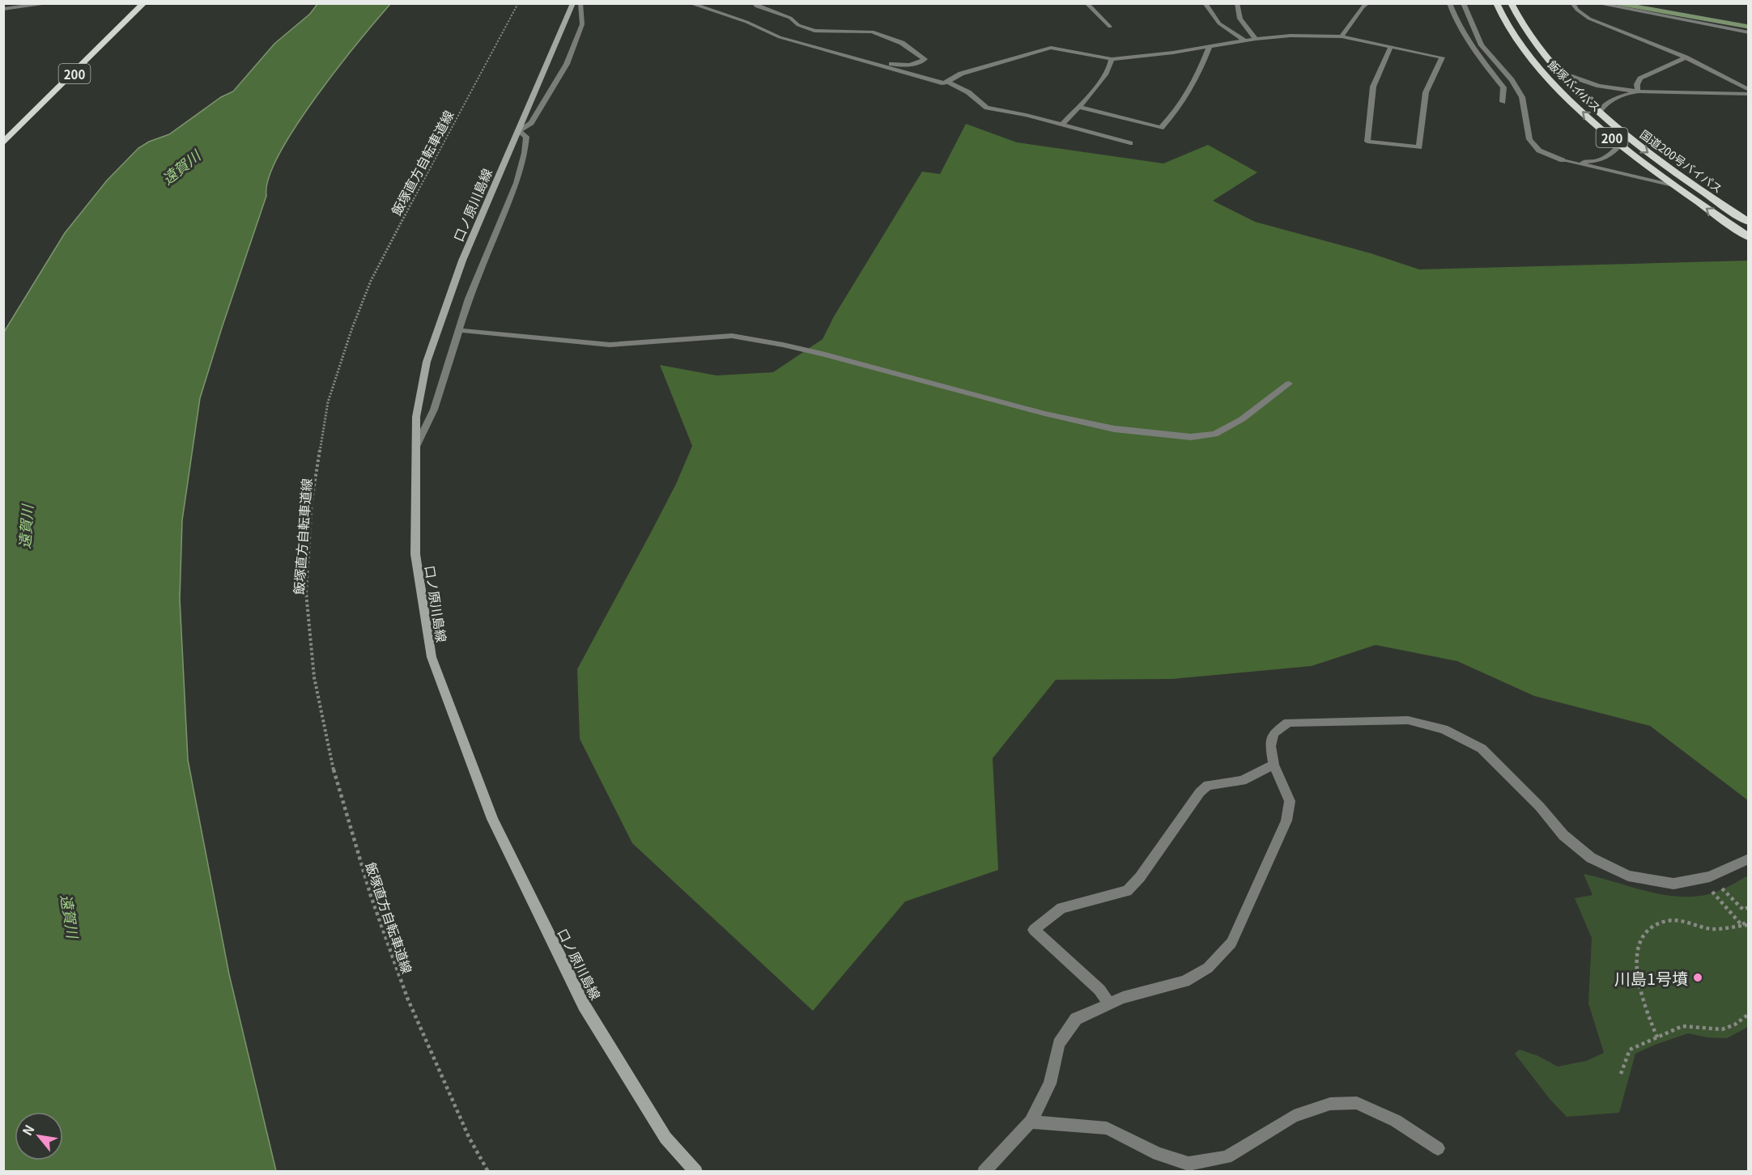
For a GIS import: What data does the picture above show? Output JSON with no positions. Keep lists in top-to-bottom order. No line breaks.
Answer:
{"streets":{"highway":["200","飯塚バイパス","国道200号バイパス"],"main road":["口ノ原川島線"],"path":["飯塚直方自転車道線"]},"one_way":["飯塚バイパス","国道200号バイパス"],"water":["遠賀川"],"places":["川島1号墳"],"north":"top left"}
